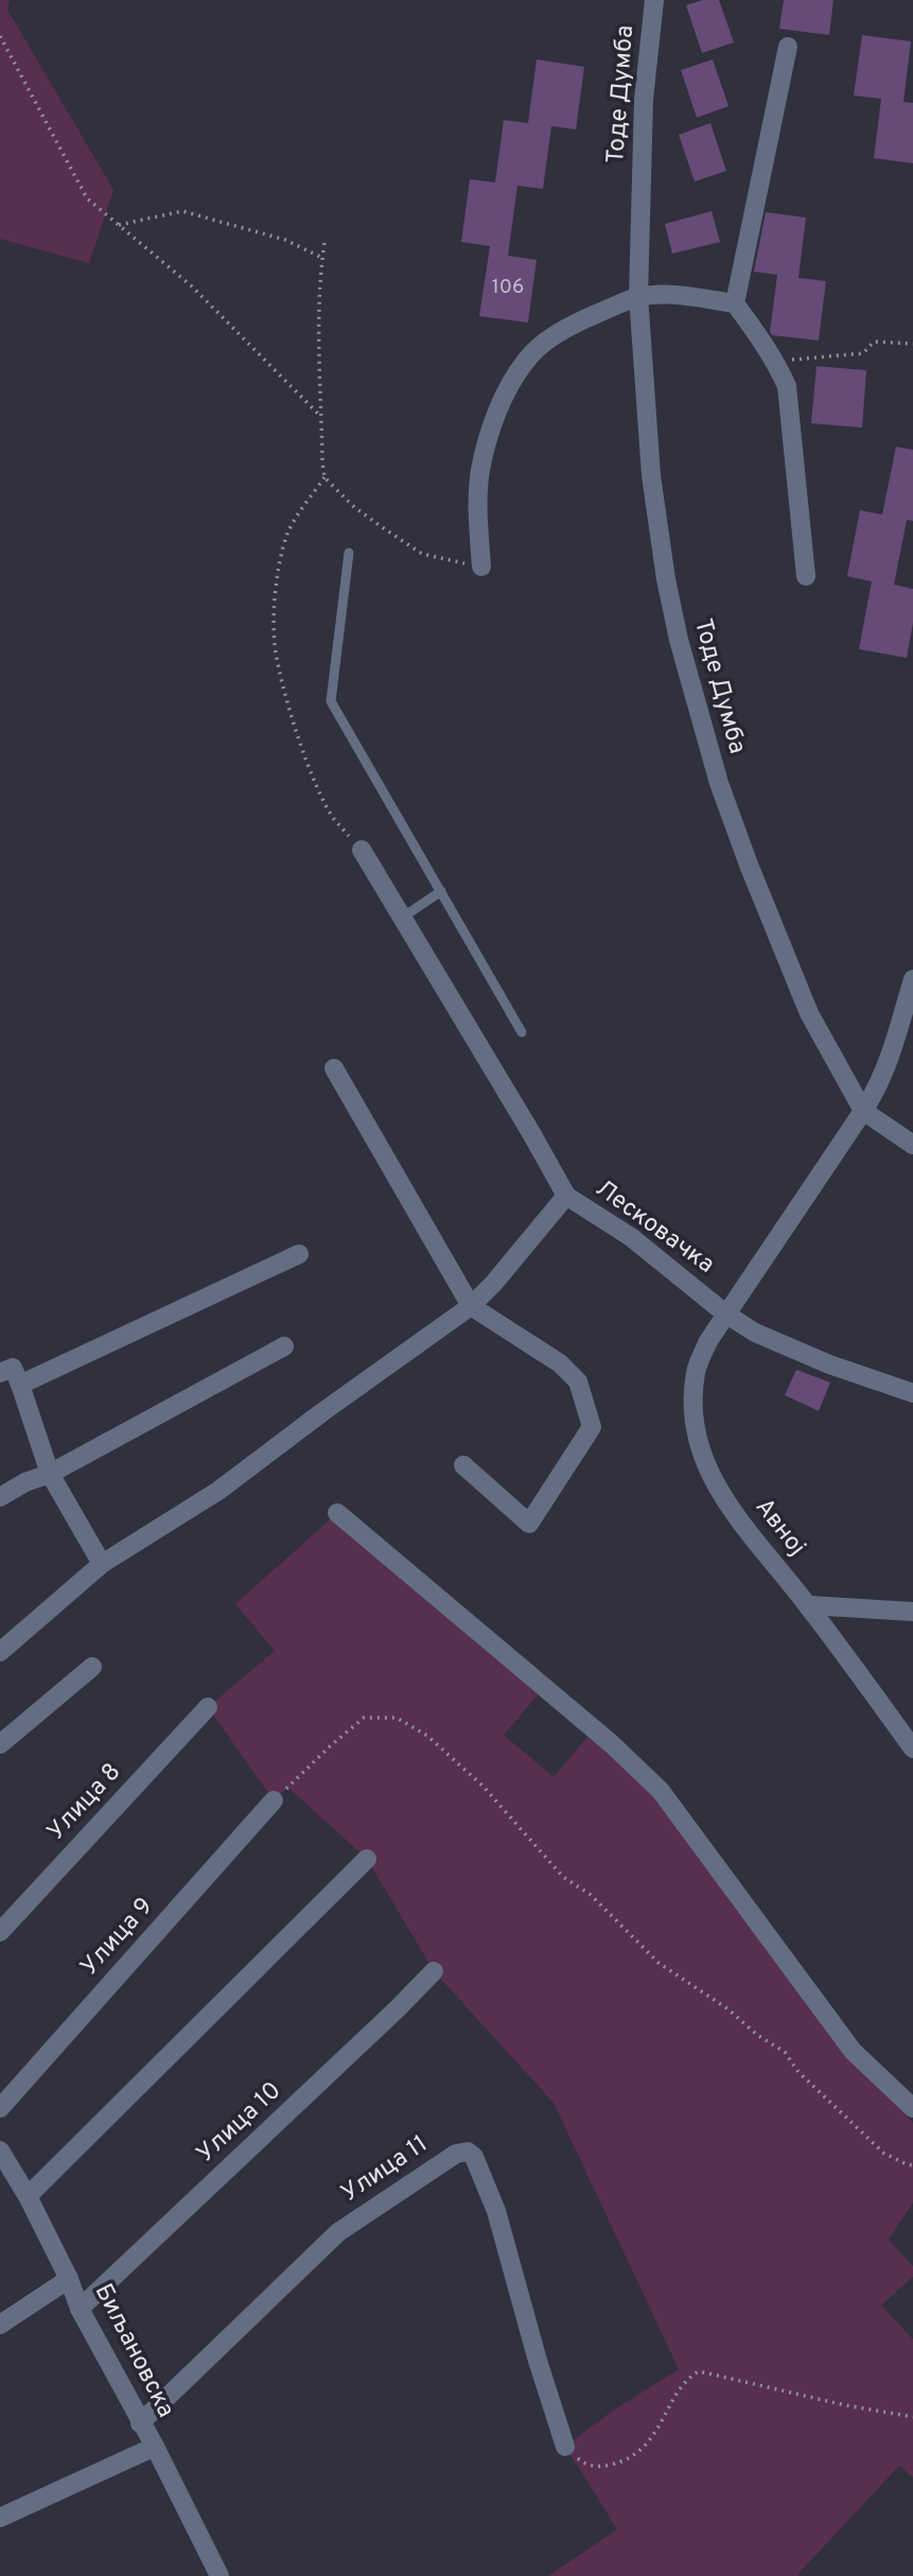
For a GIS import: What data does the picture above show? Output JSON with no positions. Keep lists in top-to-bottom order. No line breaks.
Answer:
{"streets":{"street":["Тоде Думба","Лесковачка","Авној","Улица 8","Улица 9","Улица 10","Улица 11","Биљановска"]},"crossings":[["Лесковачка","Авној"],["Улица 10","Биљановска"],["Улица 11","Биљановска"]],"house_numbers":["106"]}
